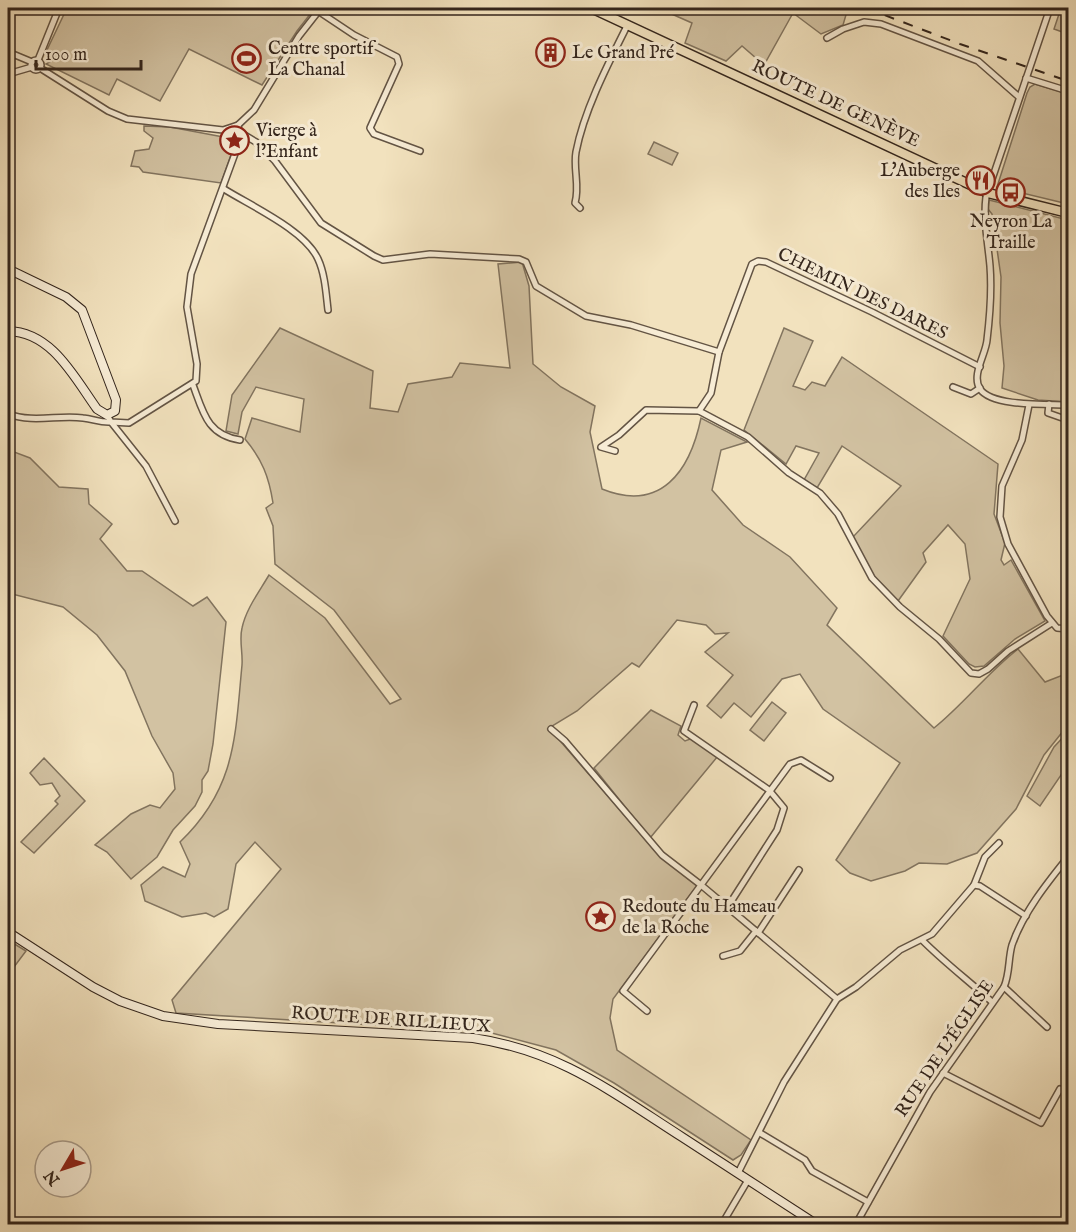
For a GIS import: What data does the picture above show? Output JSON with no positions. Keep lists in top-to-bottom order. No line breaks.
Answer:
{"streets":{"main road":["ROUTE DE GENÈVE"],"street":["CHEMIN DES DARES","ROUTE DE RILLIEUX","RUE DE L'ÉGLISE"]},"places":{"building":["Le Grand Pré"],"sports":["Centre sportif La Chanal"],"place":["Vierge à l’Enfant","Redoute du Hameau de la Roche"],"restaurant":["L'Auberge des Iles"],"bus stop":["Neyron La Traille"]},"scale_bar":"100 m","north":"bottom left"}
